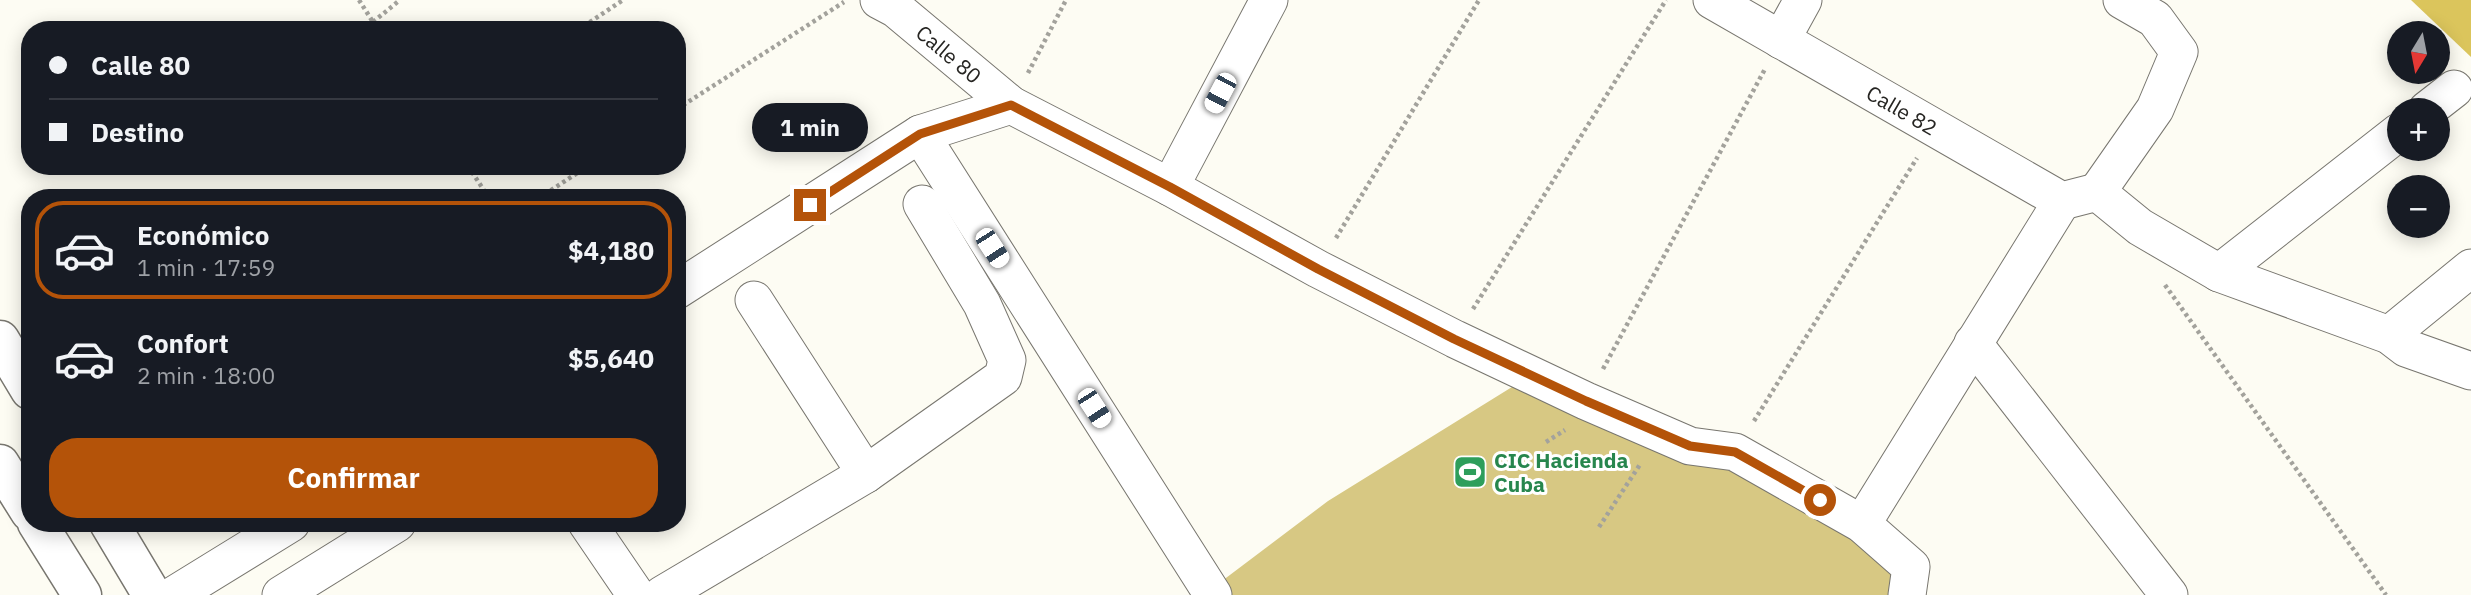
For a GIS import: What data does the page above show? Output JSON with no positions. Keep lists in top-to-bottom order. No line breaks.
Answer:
{"streets":{"street":["Calle 80","Calle 82"]},"places":{"sports":["CIC Hacienda Cuba"]},"north":"bottom","page":{"map_buttons":["+","−"],"banner":["Calle 80","Destino"],"bubble":"1 min","list":[{"name":"Económico","note":"1 min · 17:59","value":"$4,180"},{"name":"Confort","note":"2 min · 18:00","value":"$5,640"}],"buttons":"Confirmar"}}
